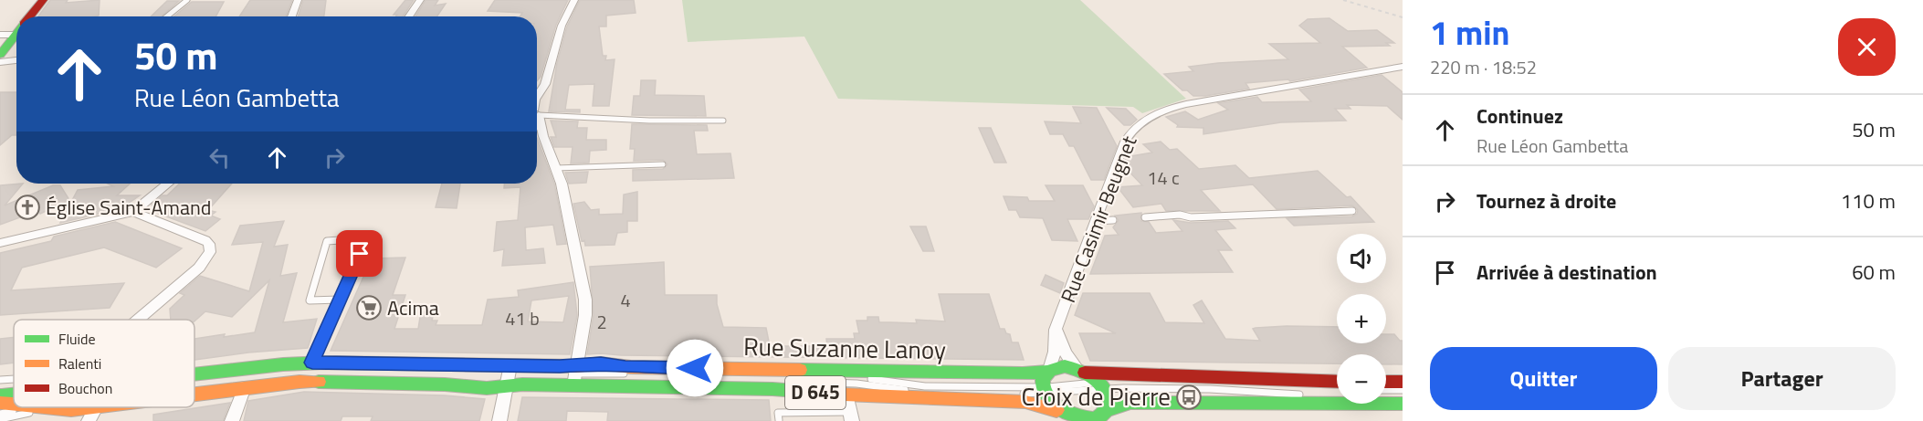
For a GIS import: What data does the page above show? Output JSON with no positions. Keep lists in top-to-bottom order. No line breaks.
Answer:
{"streets":{"main road":["Rue Suzanne Lanoy","D 645"],"street":["Rue Casimir Beugnet"]},"crossings":[["Rue Casimir Beugnet","Rue Suzanne Lanoy"],["Rue Suzanne Lanoy","D 645"]],"places":{"church":["Église Saint-Amand"],"supermarket":["Acima"],"bus stop":["Croix de Pierre"]},"house_numbers":["14 c","4","41 b","2"],"legend":["Fluide","Ralenti","Bouchon"],"page":{"heading":["1 min","220 m · 18:52"],"turn":["50 m","Rue Léon Gambetta"],"list":[{"name":"Continuez","note":"Rue Léon Gambetta","value":"50 m"},{"name":"Tournez à droite","value":"110 m"},{"name":"Arrivée à destination","value":"60 m"}],"map_buttons":["+","−"],"buttons":["Quitter","Partager"]}}
